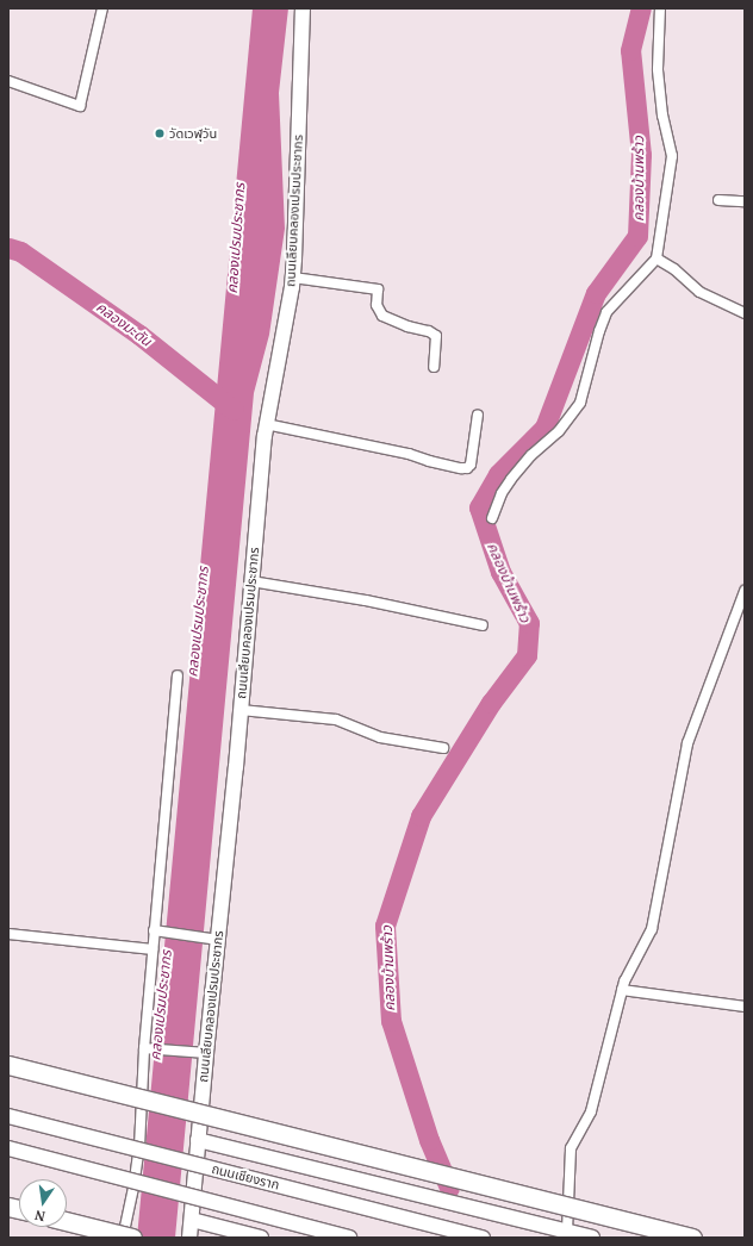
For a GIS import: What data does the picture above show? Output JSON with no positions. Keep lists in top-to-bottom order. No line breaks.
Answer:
{"streets":{"main road":["ถนนเลียบคลองเปรมประชากร","ถนนเชียงราก"]},"water":["คลองบ้านพร้าว","คลองเปรมประชากร","คลองมะดัน"],"places":["วัดเวฬุวัน"],"north":"bottom"}
